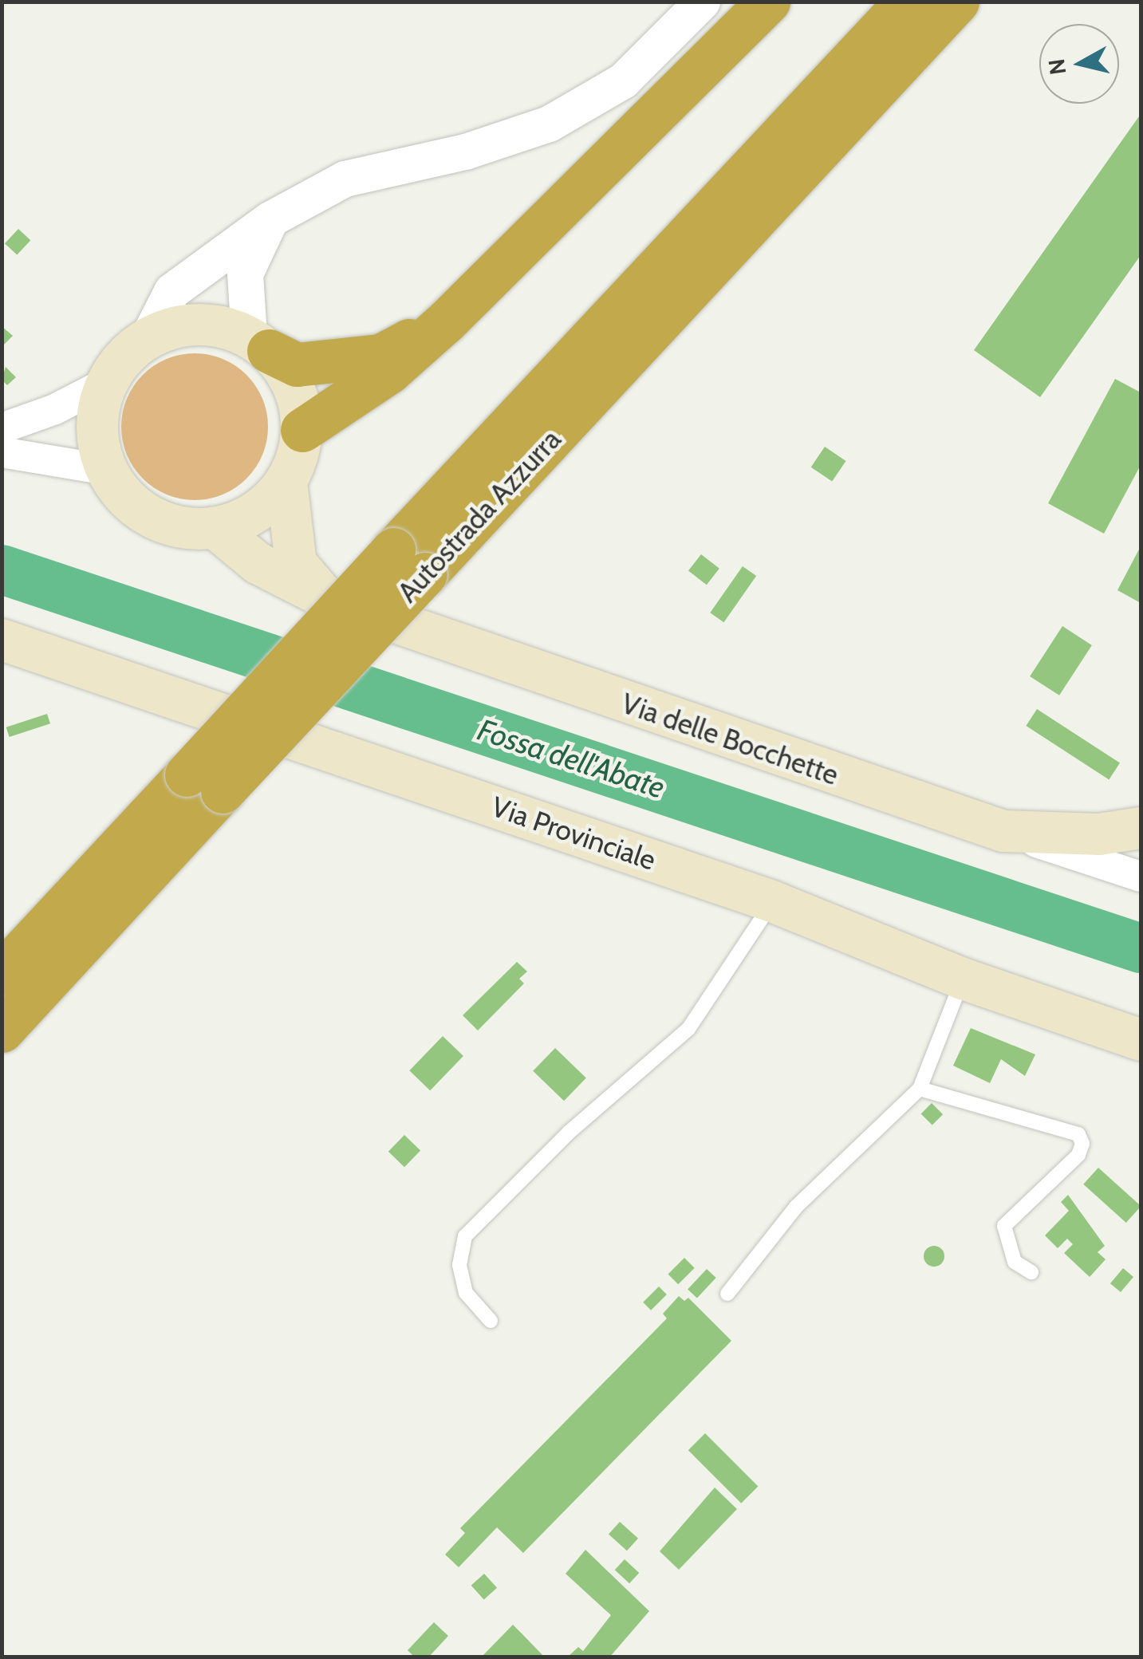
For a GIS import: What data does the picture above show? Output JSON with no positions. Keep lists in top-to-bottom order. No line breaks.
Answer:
{"streets":{"highway":["Autostrada Azzurra"],"main road":["Via delle Bocchette","Via Provinciale"]},"water":["Fossa dell'Abate"],"north":"left"}
